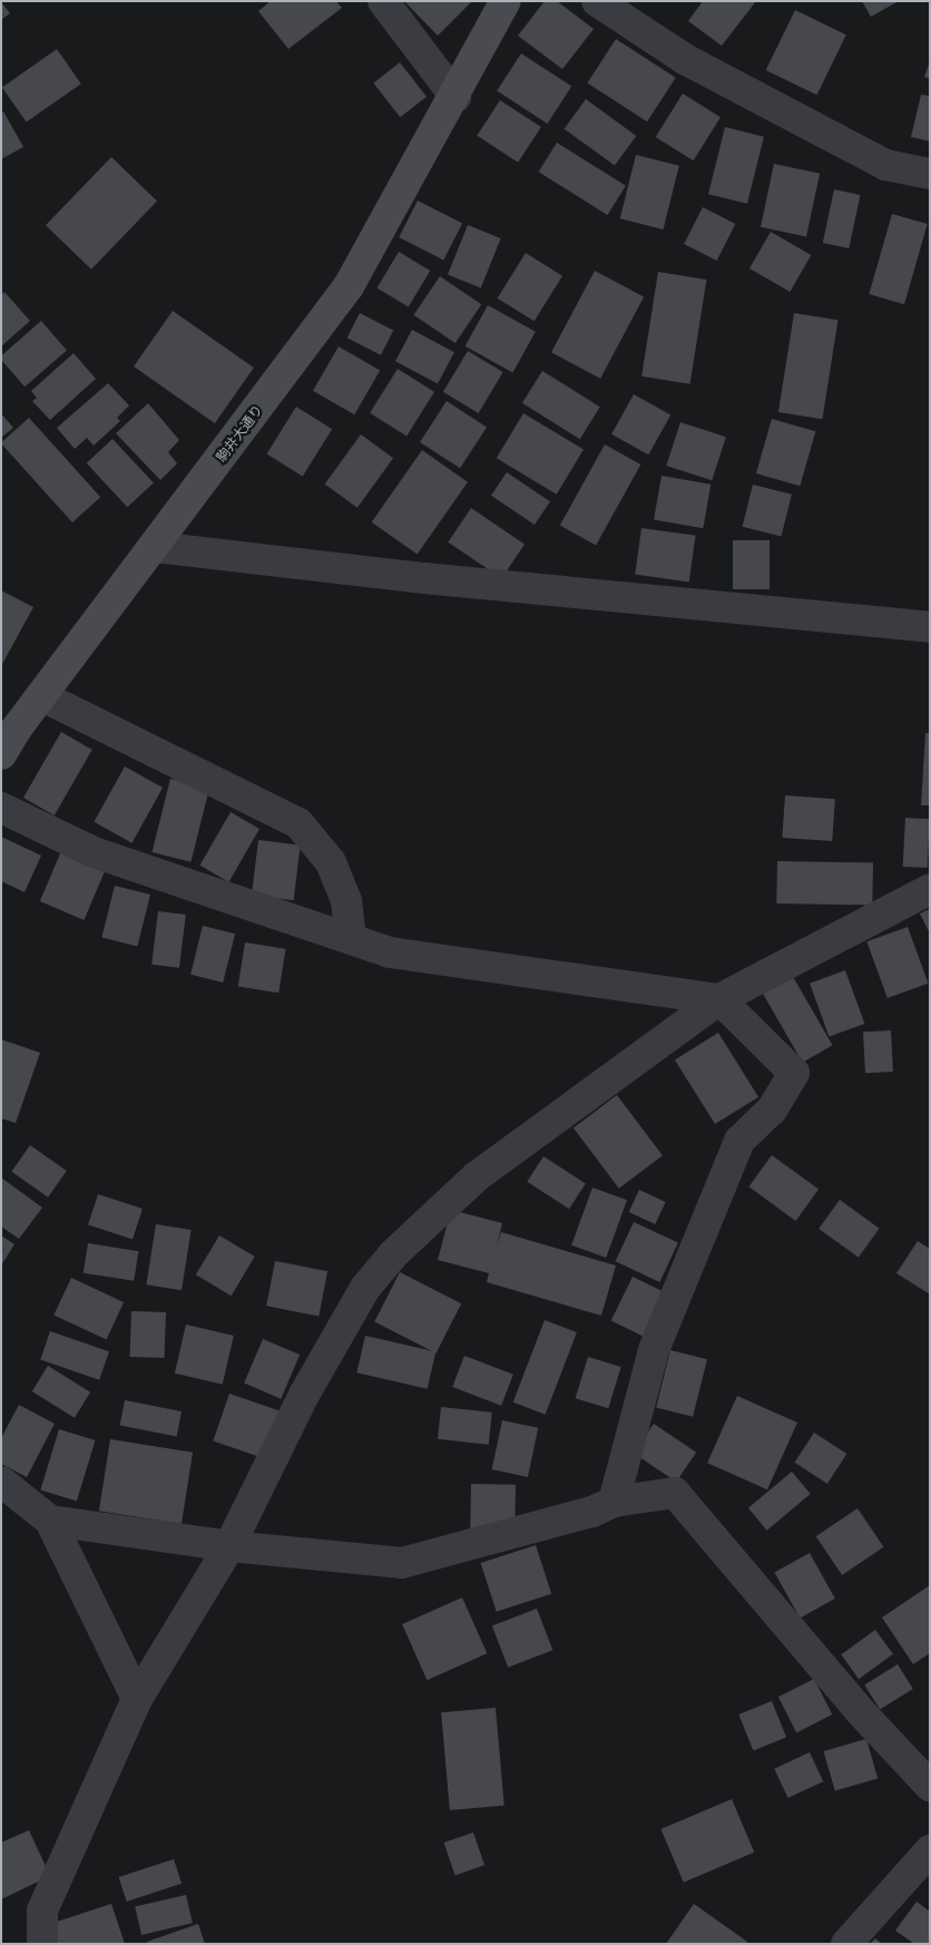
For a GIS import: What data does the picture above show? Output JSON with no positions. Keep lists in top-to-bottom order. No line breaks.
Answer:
{"streets":{"street":["駒井大通り"]}}
